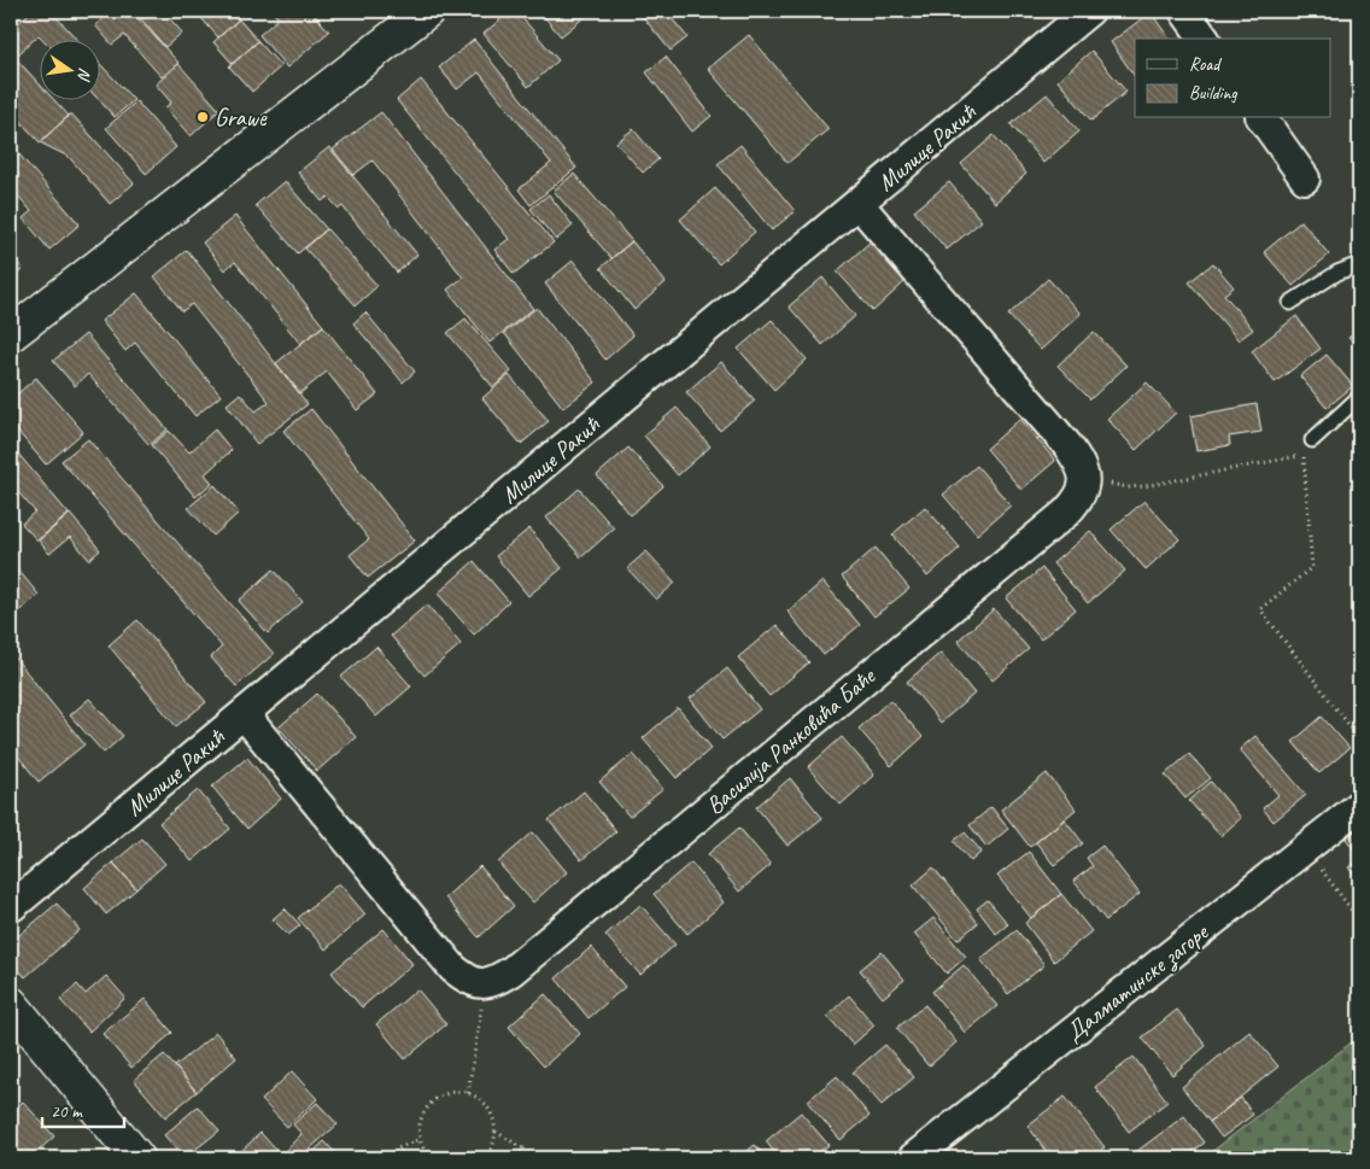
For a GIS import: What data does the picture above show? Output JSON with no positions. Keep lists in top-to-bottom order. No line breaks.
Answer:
{"streets":{"street":["Милице Ракић","Василија Ранковића Баће","Далматинске загоре"]},"places":["Grawe"],"legend":["Road","Building"],"scale_bar":"20 m","north":"right"}
